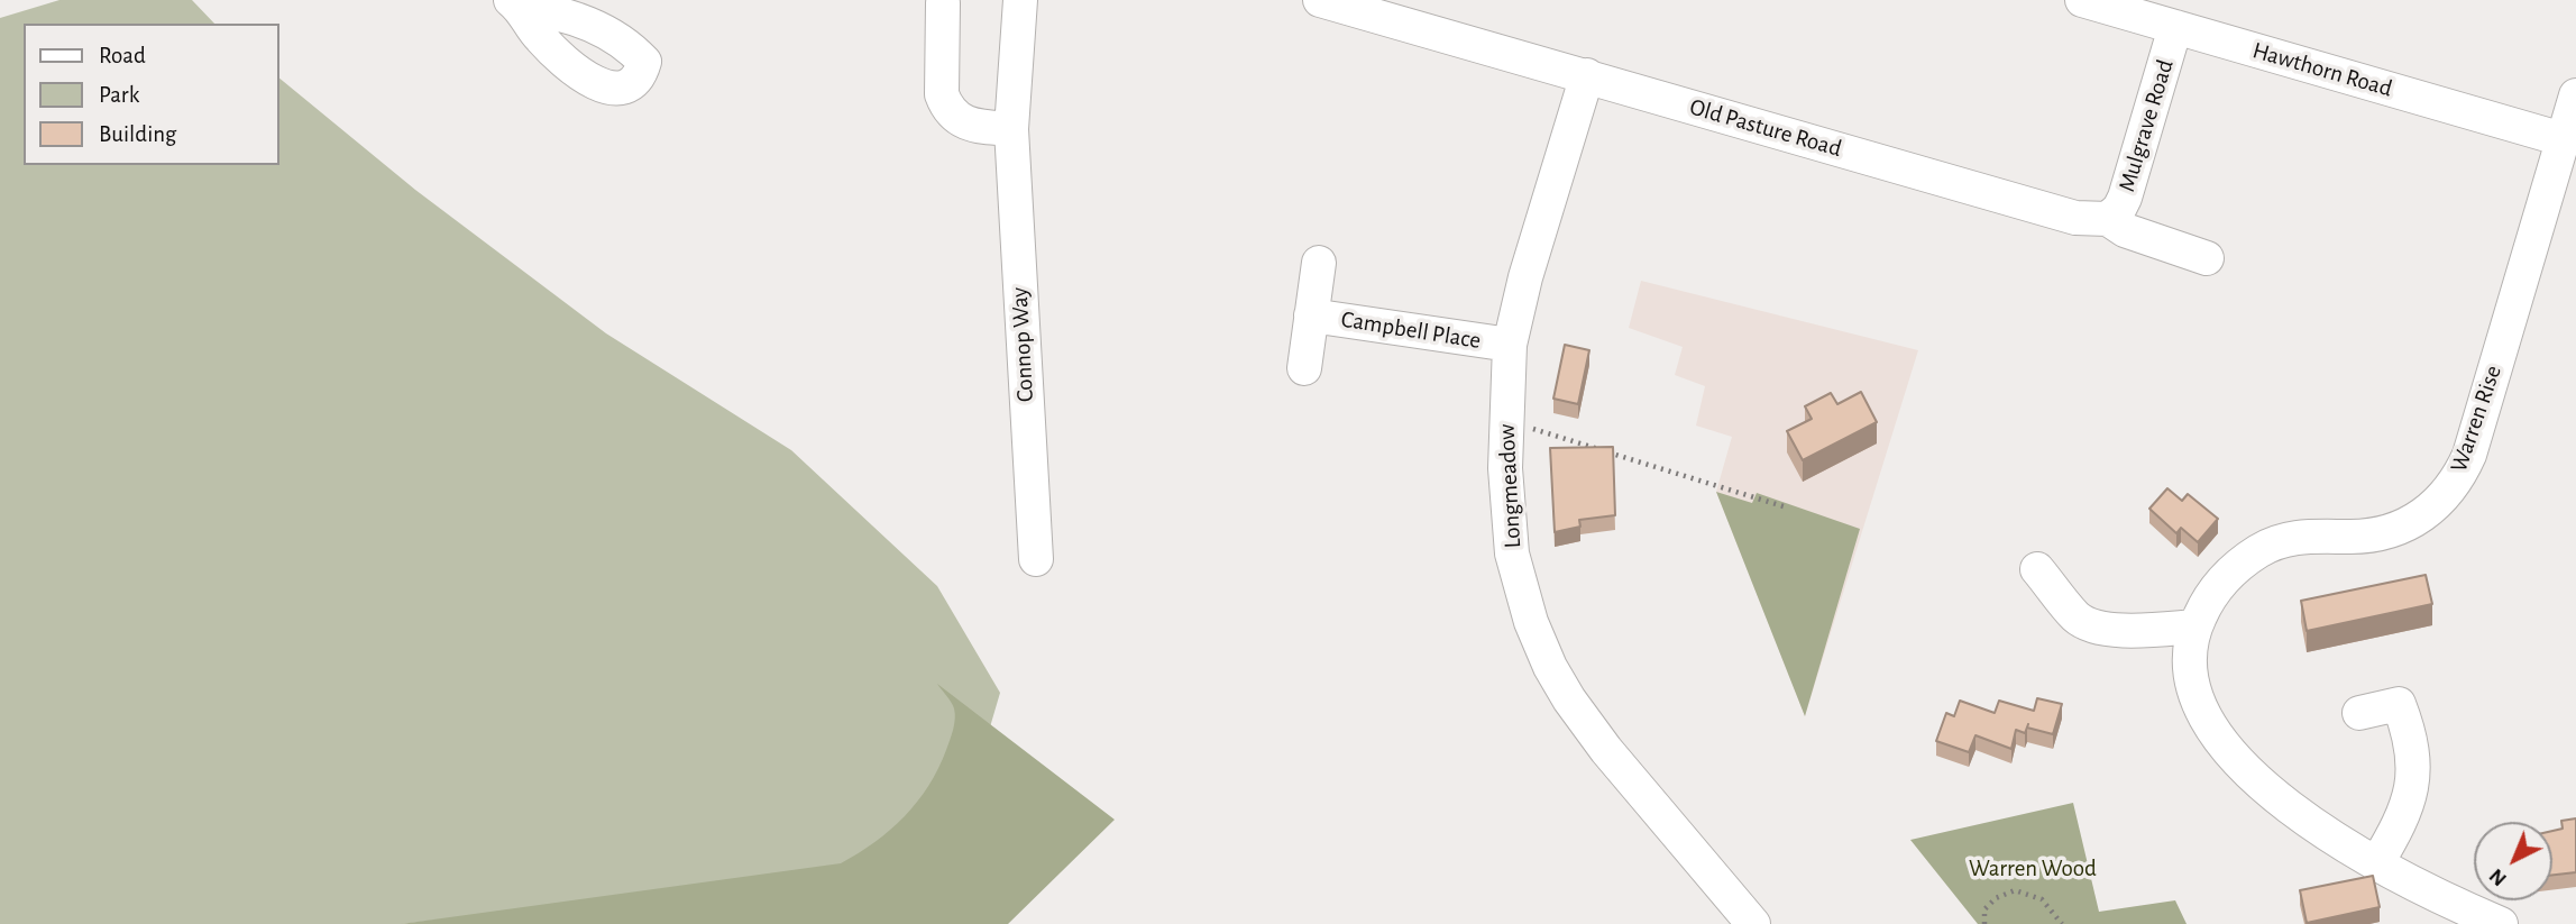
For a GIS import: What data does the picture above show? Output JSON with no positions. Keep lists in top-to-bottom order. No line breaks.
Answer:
{"streets":{"street":["Hawthorn Road","Mulgrave Road","Old Pasture Road","Campbell Place","Connop Way","Warren Rise","Longmeadow"]},"crossings":[["Hawthorn Road","Mulgrave Road"],["Hawthorn Road","Warren Rise"],["Mulgrave Road","Old Pasture Road"],["Old Pasture Road","Longmeadow"],["Campbell Place","Longmeadow"]],"parks":["Warren Wood"],"legend":["Road","Park","Building"],"north":"bottom left"}
